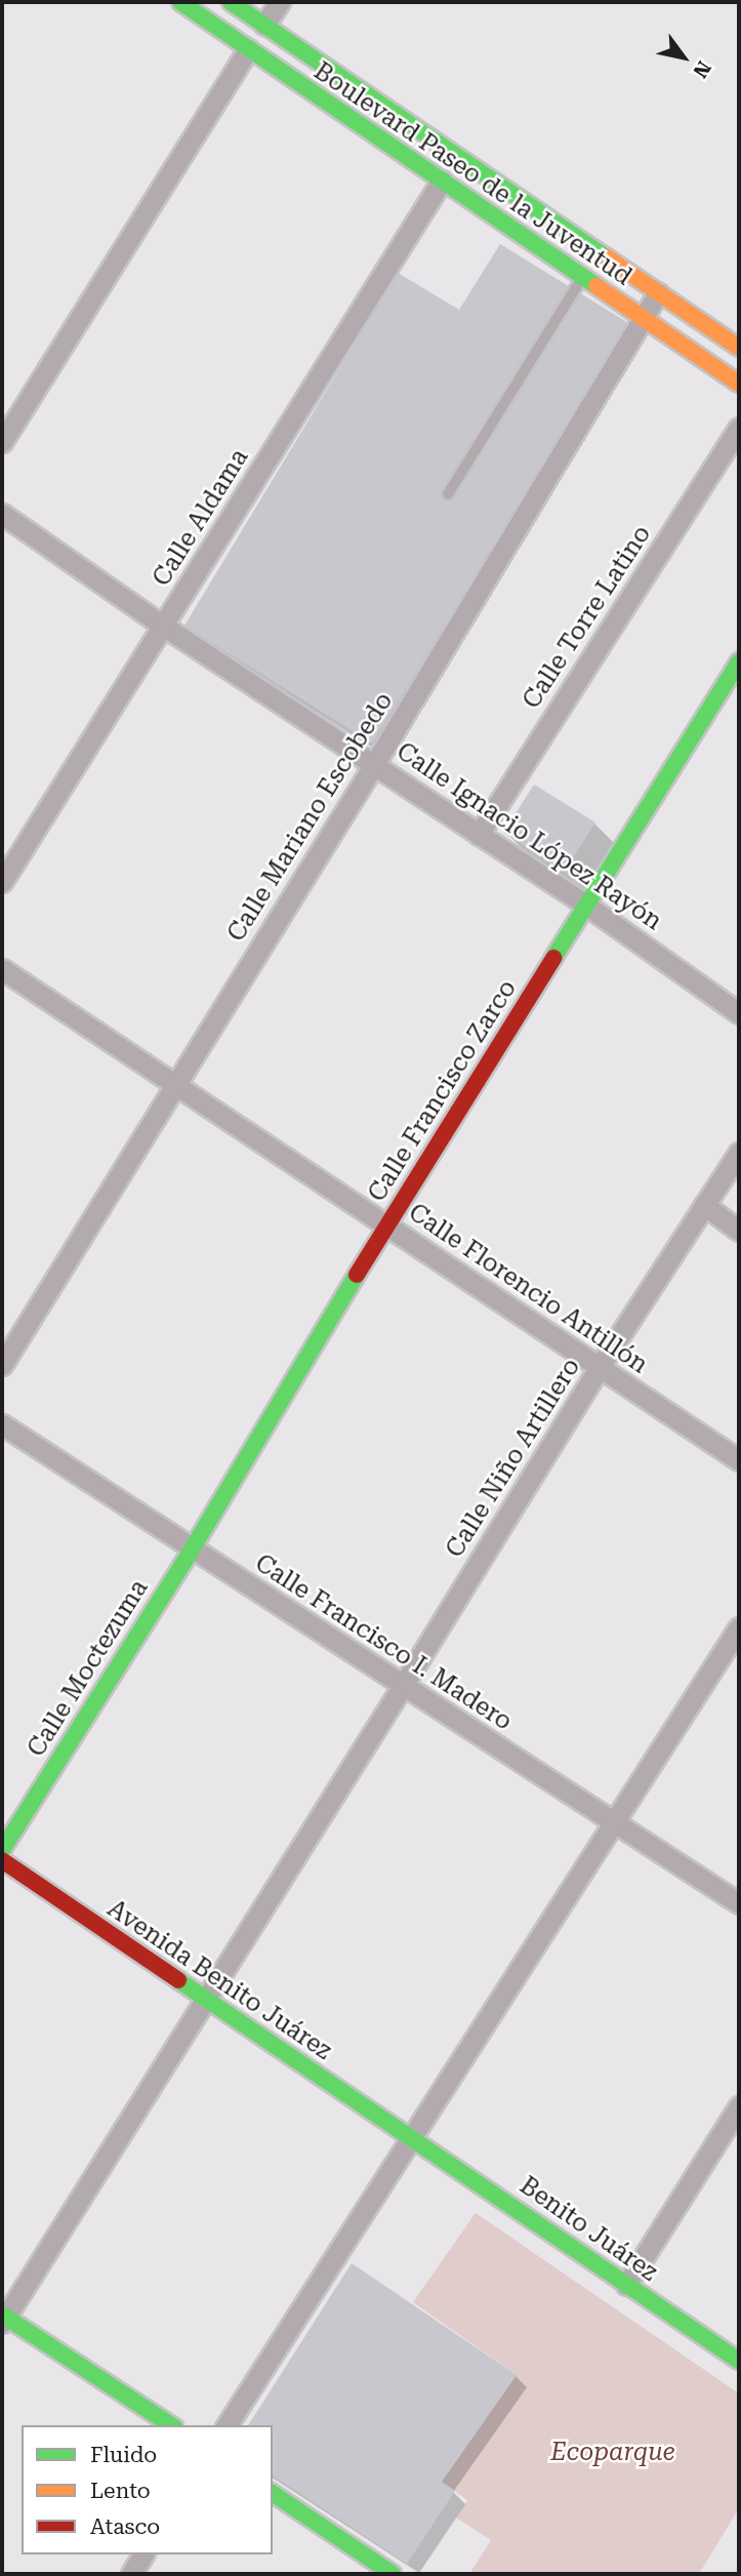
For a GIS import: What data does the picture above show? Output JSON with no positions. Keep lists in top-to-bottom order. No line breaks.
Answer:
{"streets":{"street":["Boulevard Paseo de la Juventud","Calle Aldama","Calle Torre Latino","Calle Mariano Escobedo","Calle Ignacio López Rayón","Calle Francisco Zarco","Calle Florencio Antillón","Calle Niño Artillero","Calle Francisco I. Madero","Calle Moctezuma","Avenida Benito Juárez","Benito Juárez"]},"crossings":[["Boulevard Paseo de la Juventud","Calle Aldama"],["Boulevard Paseo de la Juventud","Calle Mariano Escobedo"],["Calle Aldama","Calle Ignacio López Rayón"],["Calle Torre Latino","Calle Ignacio López Rayón"],["Calle Mariano Escobedo","Calle Ignacio López Rayón"],["Calle Mariano Escobedo","Calle Florencio Antillón"],["Calle Ignacio López Rayón","Calle Francisco Zarco"],["Calle Francisco Zarco","Calle Florencio Antillón"],["Calle Francisco Zarco","Calle Francisco I. Madero"],["Calle Francisco Zarco","Calle Moctezuma"],["Calle Florencio Antillón","Calle Niño Artillero"],["Calle Niño Artillero","Calle Francisco I. Madero"],["Calle Niño Artillero","Avenida Benito Juárez"],["Calle Francisco I. Madero","Calle Moctezuma"],["Avenida Benito Juárez","Benito Juárez"]],"parks":["Ecoparque"],"legend":["Fluido","Lento","Atasco"],"north":"bottom right"}
